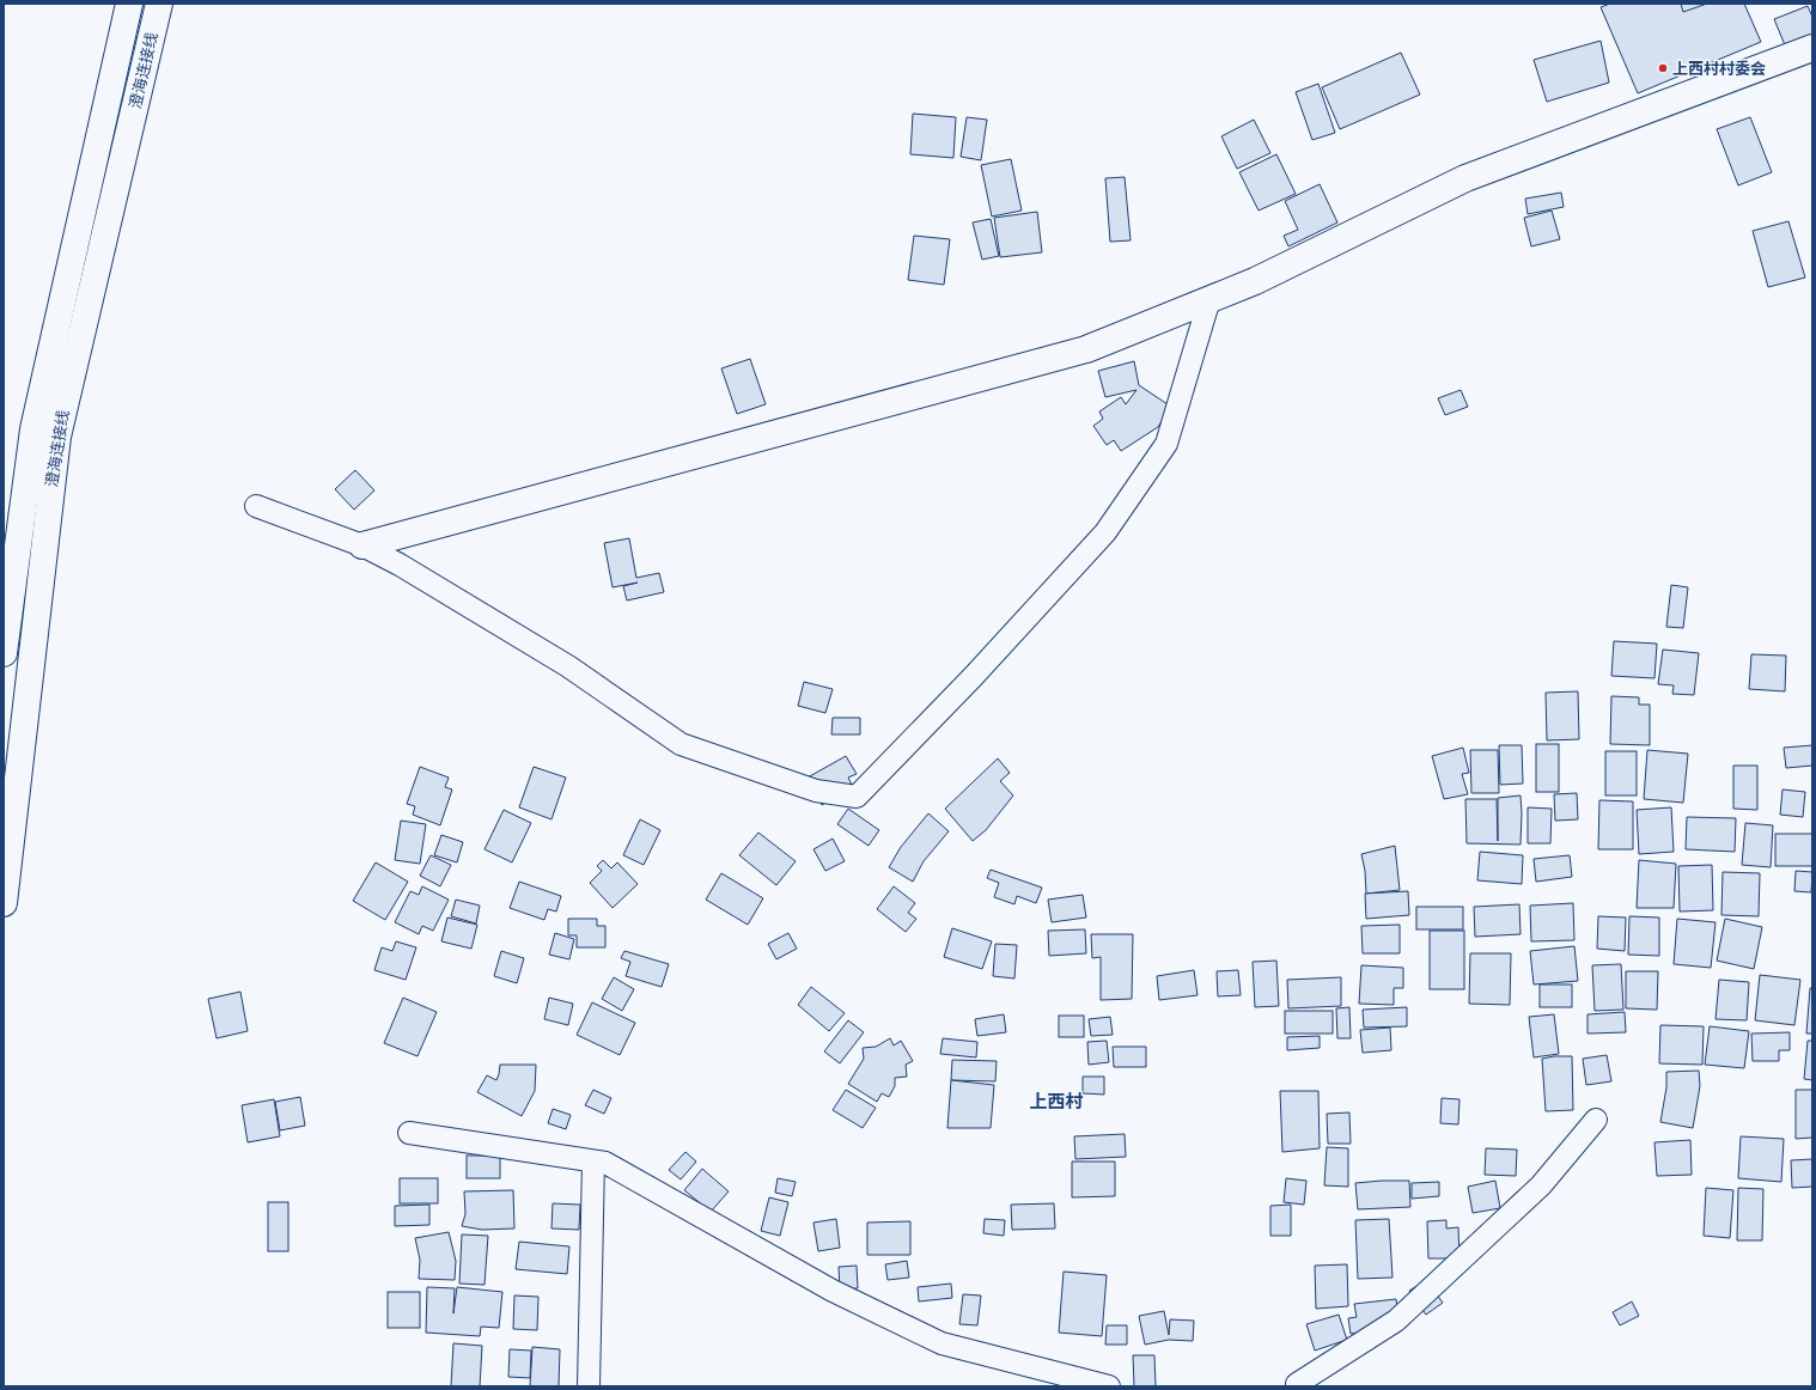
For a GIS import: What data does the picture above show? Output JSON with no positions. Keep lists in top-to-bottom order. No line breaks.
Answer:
{"streets":{"main road":["澄海连接线"]},"districts":["上西村"],"places":["上西村村委会"]}
